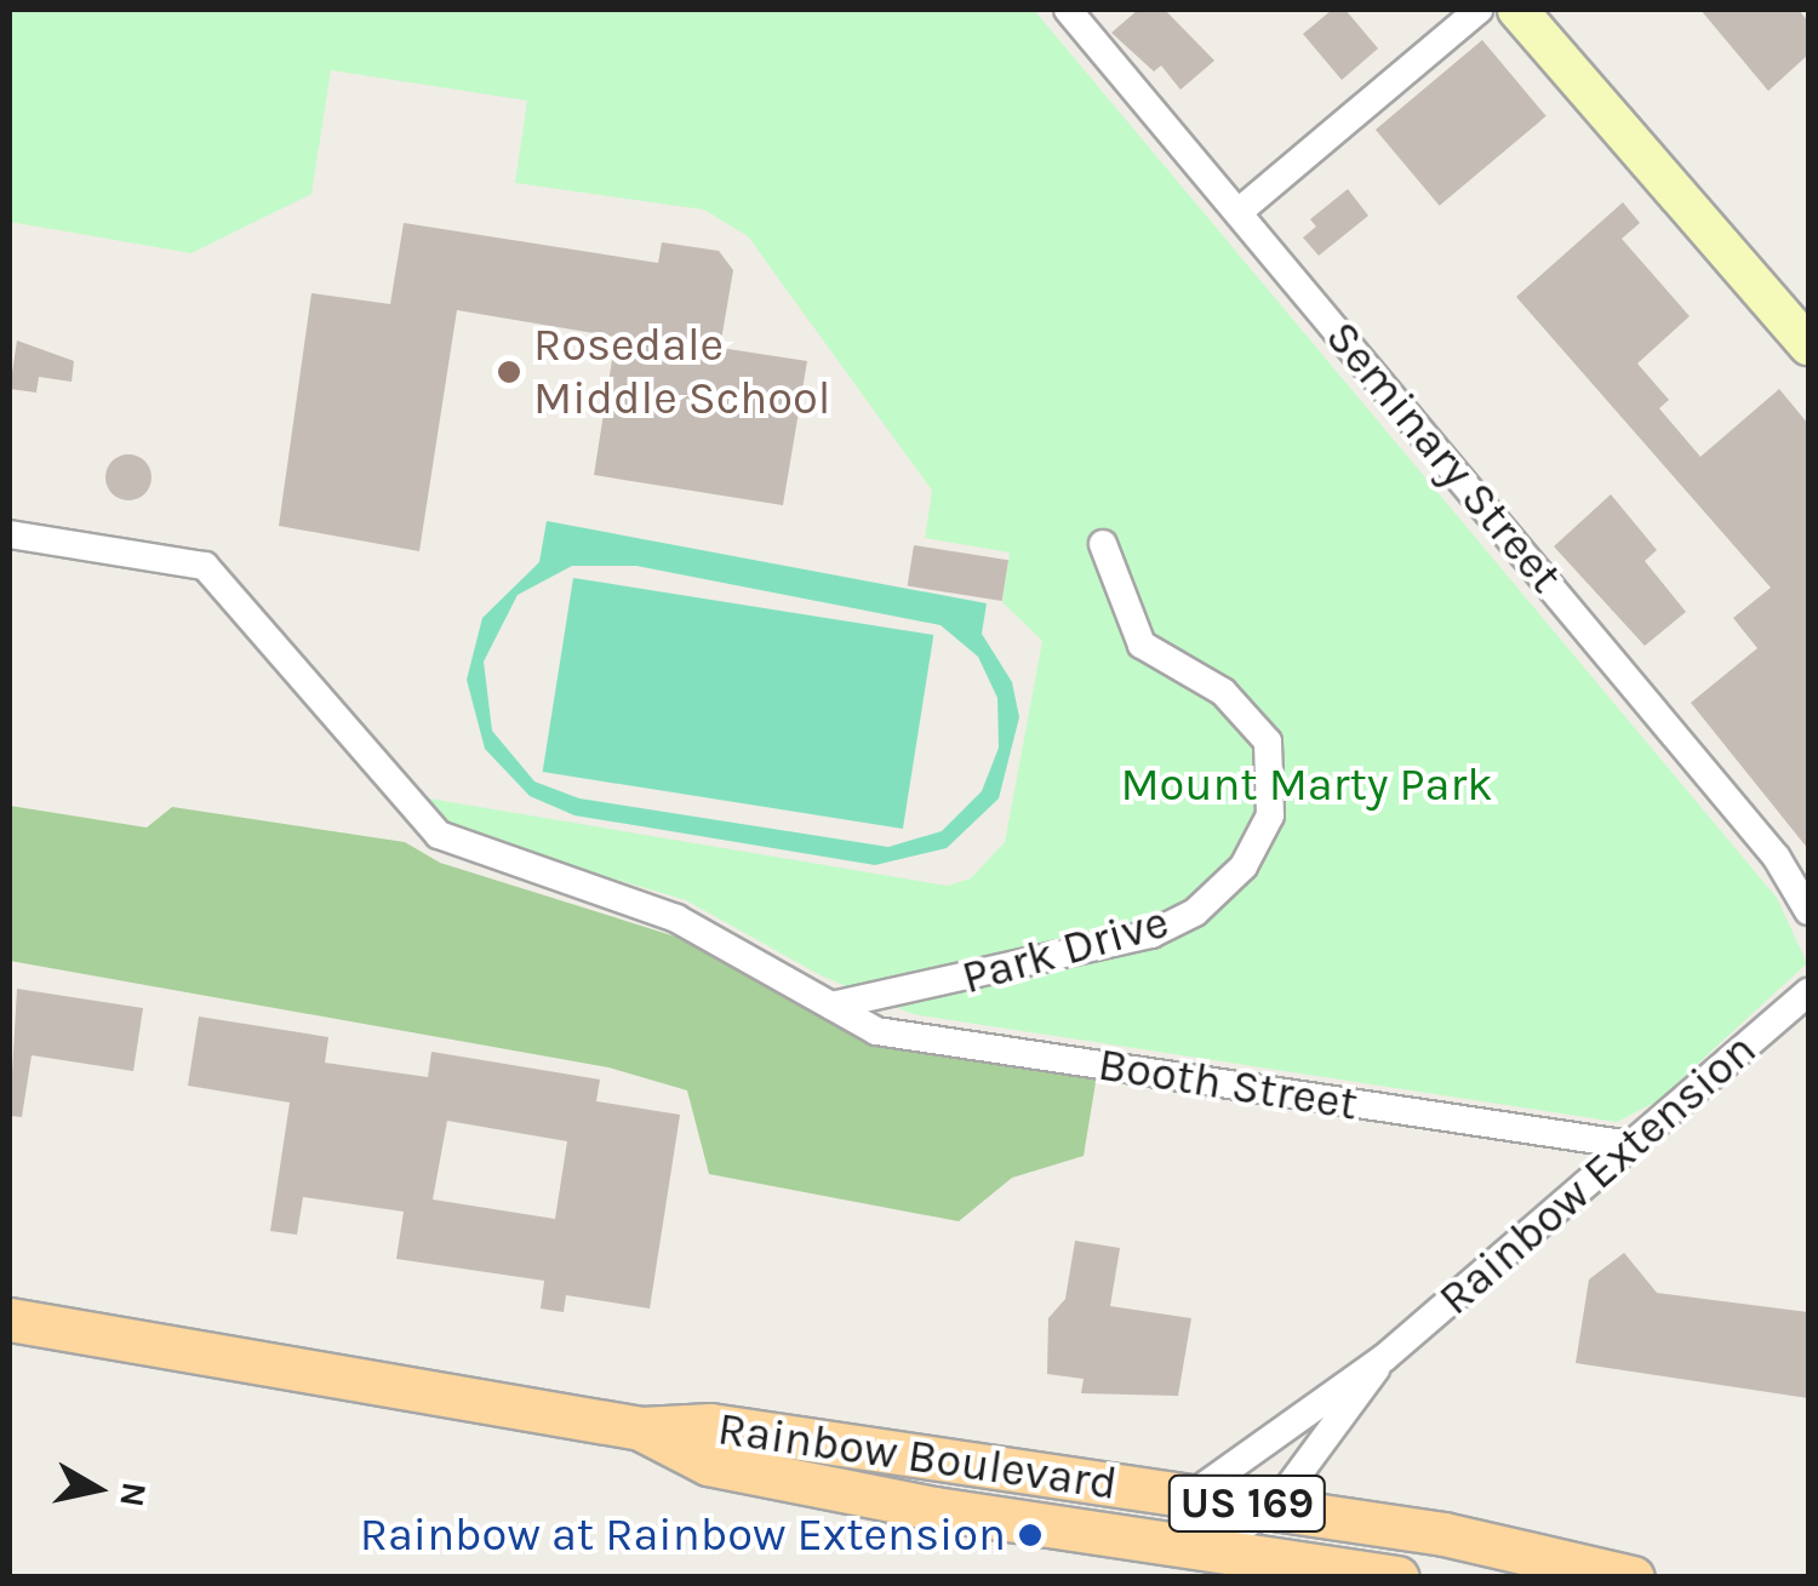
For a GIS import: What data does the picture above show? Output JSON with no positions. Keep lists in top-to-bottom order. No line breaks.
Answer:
{"streets":{"main road":["Rainbow Boulevard","US 169"],"street":["Seminary Street","Park Drive","Booth Street","Rainbow Extension"]},"crossings":[["Park Drive","Booth Street"],["Booth Street","Rainbow Extension"],["Rainbow Extension","Rainbow Boulevard"]],"parks":["Mount Marty Park"],"places":["Rosedale Middle School","Rainbow at Rainbow Extension"],"north":"right"}
